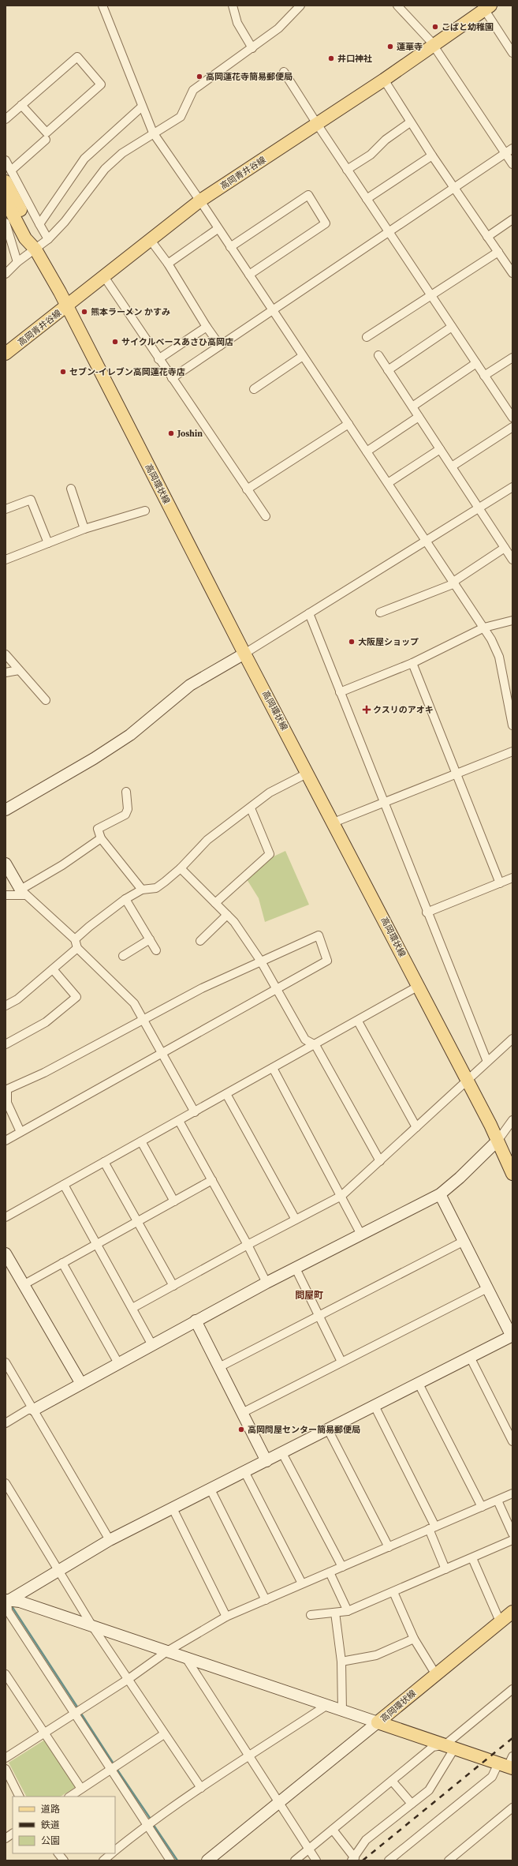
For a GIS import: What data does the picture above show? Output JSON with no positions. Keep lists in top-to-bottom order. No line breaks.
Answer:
{"streets":{"main road":["高岡青井谷線","高岡環状線"]},"crossings":[["高岡青井谷線","高岡環状線"]],"districts":["問屋町"],"places":{"other":["こばと幼稚園","蓮華寺","井口神社","高岡蓮花寺簡易郵便局","熊本ラーメン かすみ","サイクルベースあさひ高岡店","セブン-イレブン高岡蓮花寺店","Joshin","大阪屋ショップ","高岡問屋センター簡易郵便局"],"health":["クスリのアオキ"]},"legend":["道路","鉄道","公園"]}
